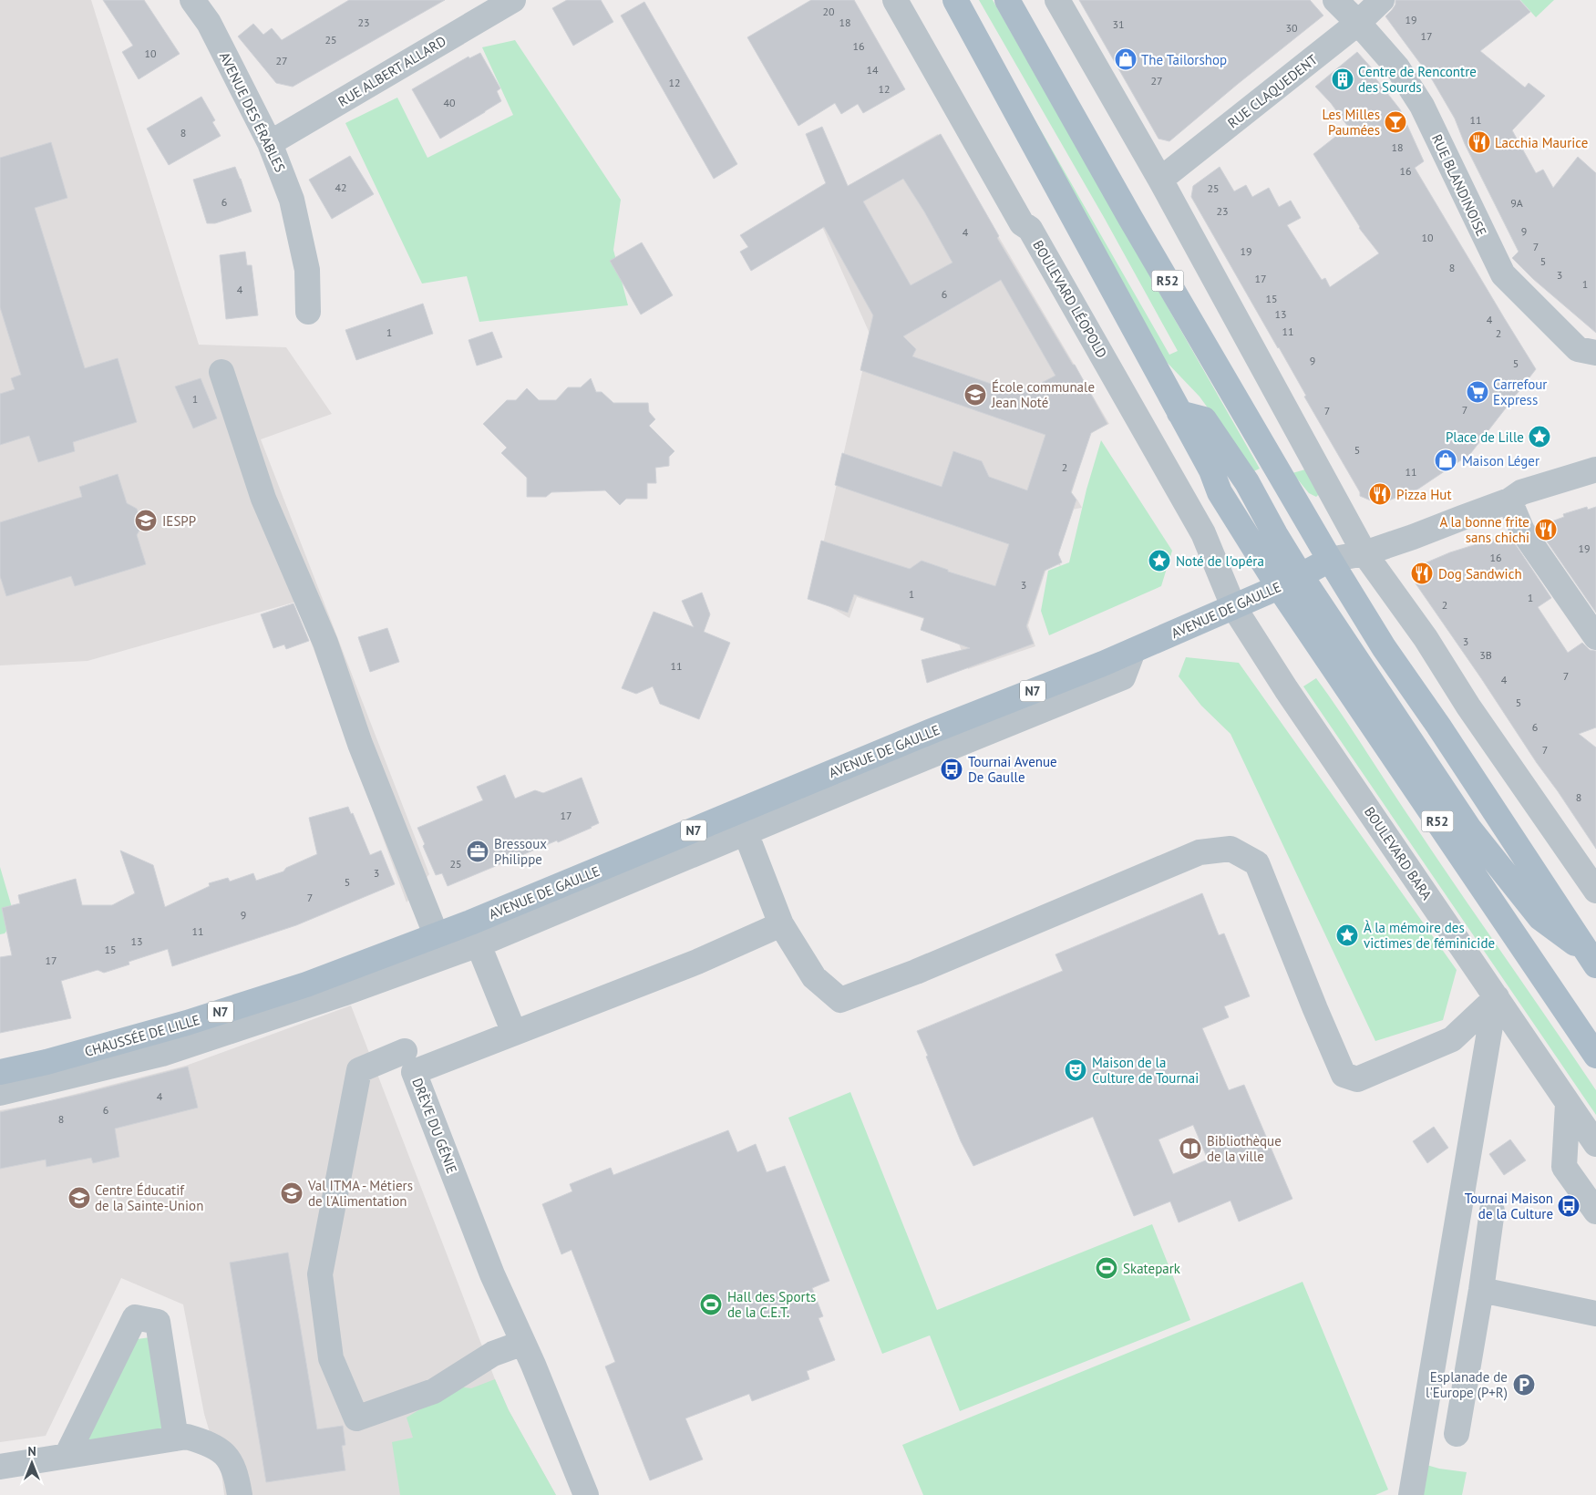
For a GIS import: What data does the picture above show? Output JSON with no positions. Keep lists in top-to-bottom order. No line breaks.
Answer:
{"streets":{"main road":["R52","AVENUE DE GAULLE","N7","CHAUSSÉE DE LILLE"],"street":["RUE ALBERT ALLARD","RUE CLAQUEDENT","AVENUE DES ÉRABLES","RUE BLANDINOISE","BOULEVARD LÉOPOLD","BOULEVARD BARA","DRÈVE DU GÉNIE"]},"crossings":[["RUE ALBERT ALLARD","AVENUE DES ÉRABLES"],["RUE CLAQUEDENT","RUE BLANDINOISE"],["R52","AVENUE DE GAULLE"],["BOULEVARD LÉOPOLD","AVENUE DE GAULLE"],["BOULEVARD LÉOPOLD","BOULEVARD BARA"],["AVENUE DE GAULLE","BOULEVARD BARA"],["AVENUE DE GAULLE","CHAUSSÉE DE LILLE"]],"places":{"shop":["The Tailorshop","Maison Léger"],"building":["Centre de Rencontre des Sourds"],"bar":["Les Milles Paumées"],"restaurant":["Lacchia Maurice","Pizza Hut","A la bonne frite sans chichi","Dog Sandwich"],"supermarket":["Carrefour Express"],"school or university":["École communale Jean Noté","IESPP","Val ITMA - Métiers de l'Alimentation","Centre Éducatif de la Sainte-Union"],"place":["Place de Lille","Noté de l'opéra","À la mémoire des victimes de féminicide"],"bus stop":["Tournai Avenue De Gaulle","Tournai Maison de la Culture"],"office":["Bressoux Philippe"],"theatre":["Maison de la Culture de Tournai"],"library":["Bibliothèque de la ville"],"sports":["Skatepark","Hall des Sports de la C.E.T."],"parking":["Esplanade de l'Europe (P+R)"]},"house_numbers":["20","19","23","18","31","30","17","25","16","10","27","14","27","12","12","40","11","8","18","16","42","25","6","9A","23","9","4","10","7","19","5","8","3","17","1","4","6","15","13","4","11","1","2","9","5","1","7","7","5","2","11","19","16","3","1","1","2","3","3B","11","7","4","5","6","7","8","17","25","3","5","7","9","11","13","15","17","4","6","8"],"north":"top"}
